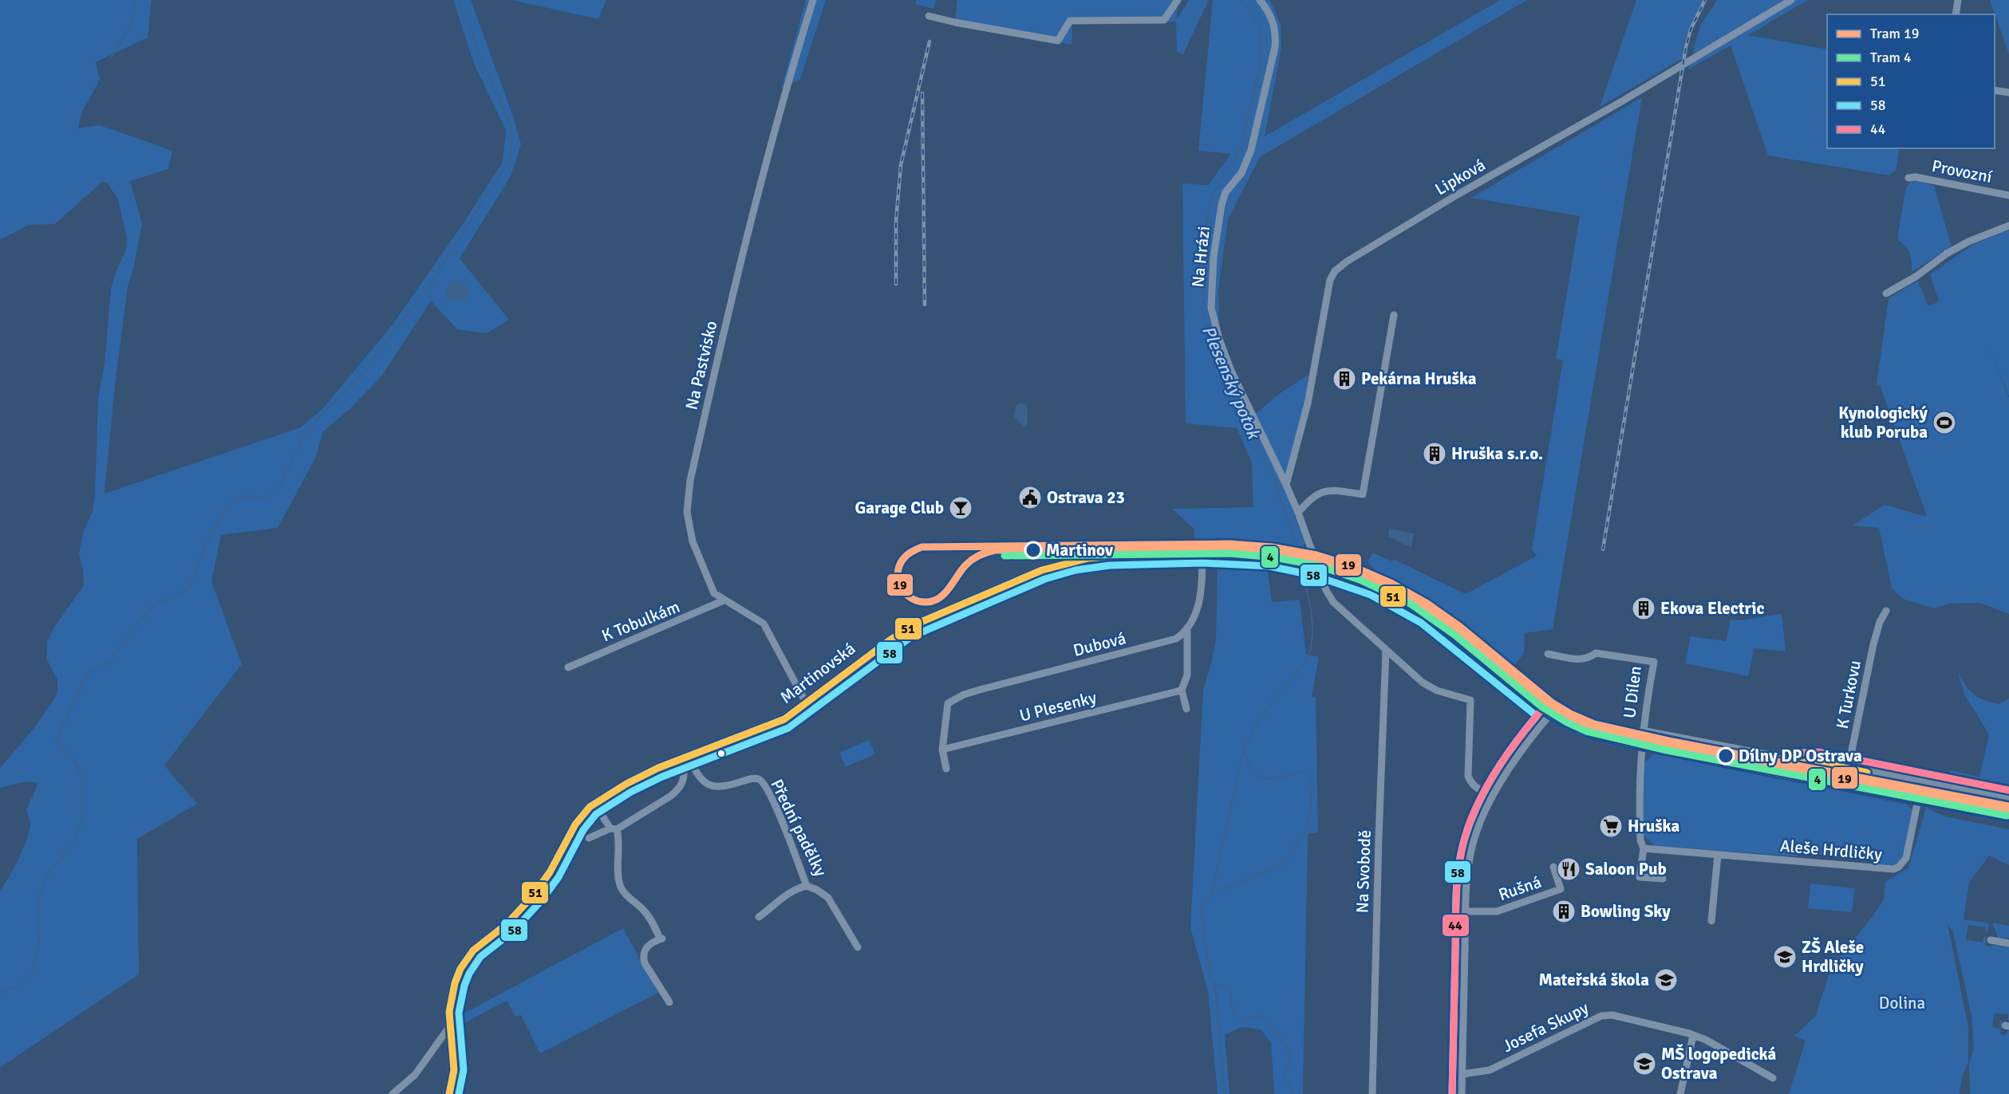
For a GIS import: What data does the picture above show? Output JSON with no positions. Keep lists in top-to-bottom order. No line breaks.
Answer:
{"streets":{"street":["Provozní","Lipková","Na Hrázi","Na Pastvisko","K Tobulkám","Dubová","Martinovská","U Dílen","K Turkovu","U Plesenky","Přední padělky","Aleše Hrdličky","Na Svobodě","Rušná","Josefa Skupy"]},"crossings":[["Lipková","Na Hrázi"],["Na Hrázi","Martinovská"],["Na Pastvisko","K Tobulkám"],["Na Pastvisko","Martinovská"],["Dubová","U Plesenky"],["Martinovská","U Dílen"],["Martinovská","K Turkovu"],["Martinovská","Přední padělky"],["Martinovská","Aleše Hrdličky"]],"water":["Plesenský potok"],"parks":["Dolina"],"places":{"building":["Pekárna Hruška","Hruška s.r.o.","Ekova Electric","Bowling Sky"],"sports":["Kynologický klub Poruba"],"public building":["Ostrava 23"],"bar":["Garage Club"],"other":["Martinov","Dílny DP Ostrava"],"supermarket":["Hruška"],"restaurant":["Saloon Pub"],"school or university":["ZŠ Aleše Hrdličky","Mateřská škola","MŠ logopedická Ostrava"]},"lines":["tram line 19","tram line 4","transit line 51","transit line 58","transit line 44"],"legend":["Tram 19","Tram 4","51","58","44"]}
